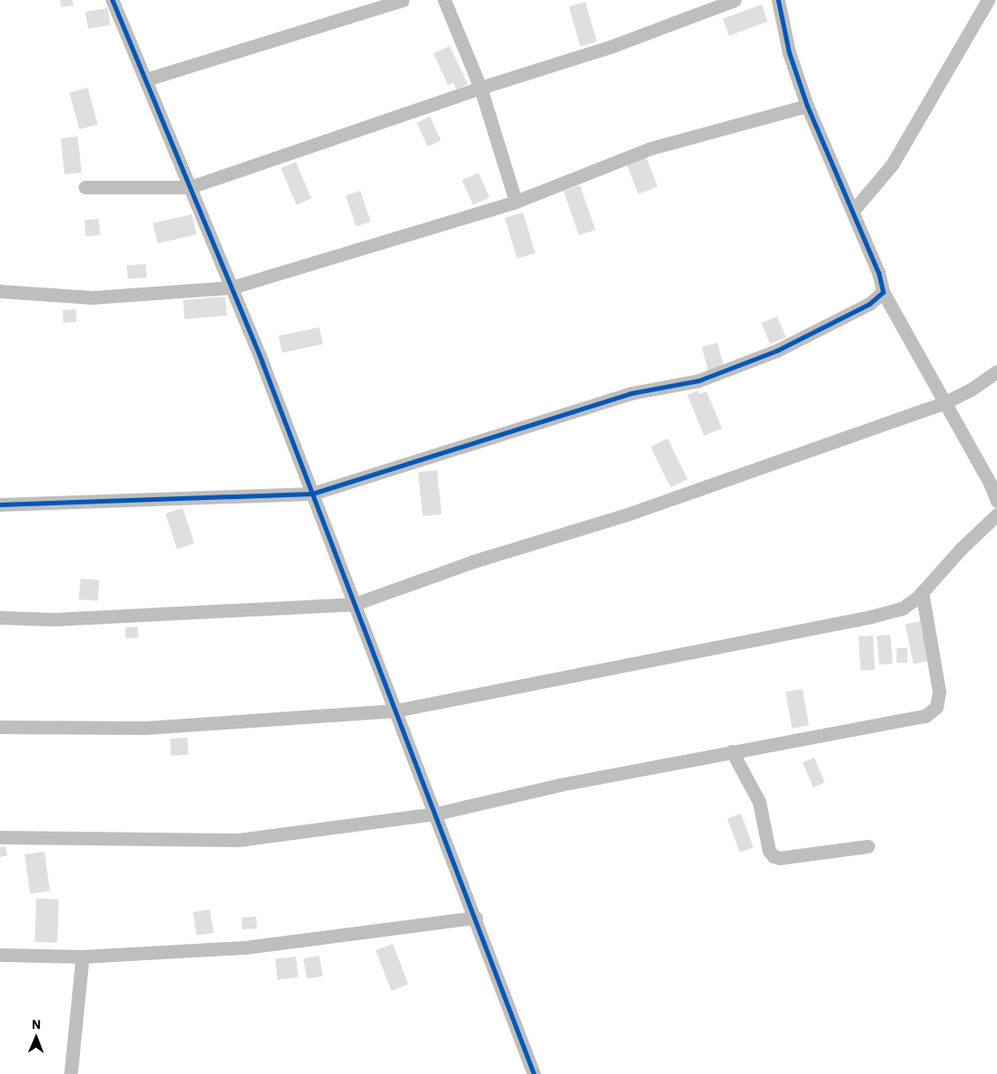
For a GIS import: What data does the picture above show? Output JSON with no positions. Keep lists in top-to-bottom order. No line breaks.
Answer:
{"north":"top"}
